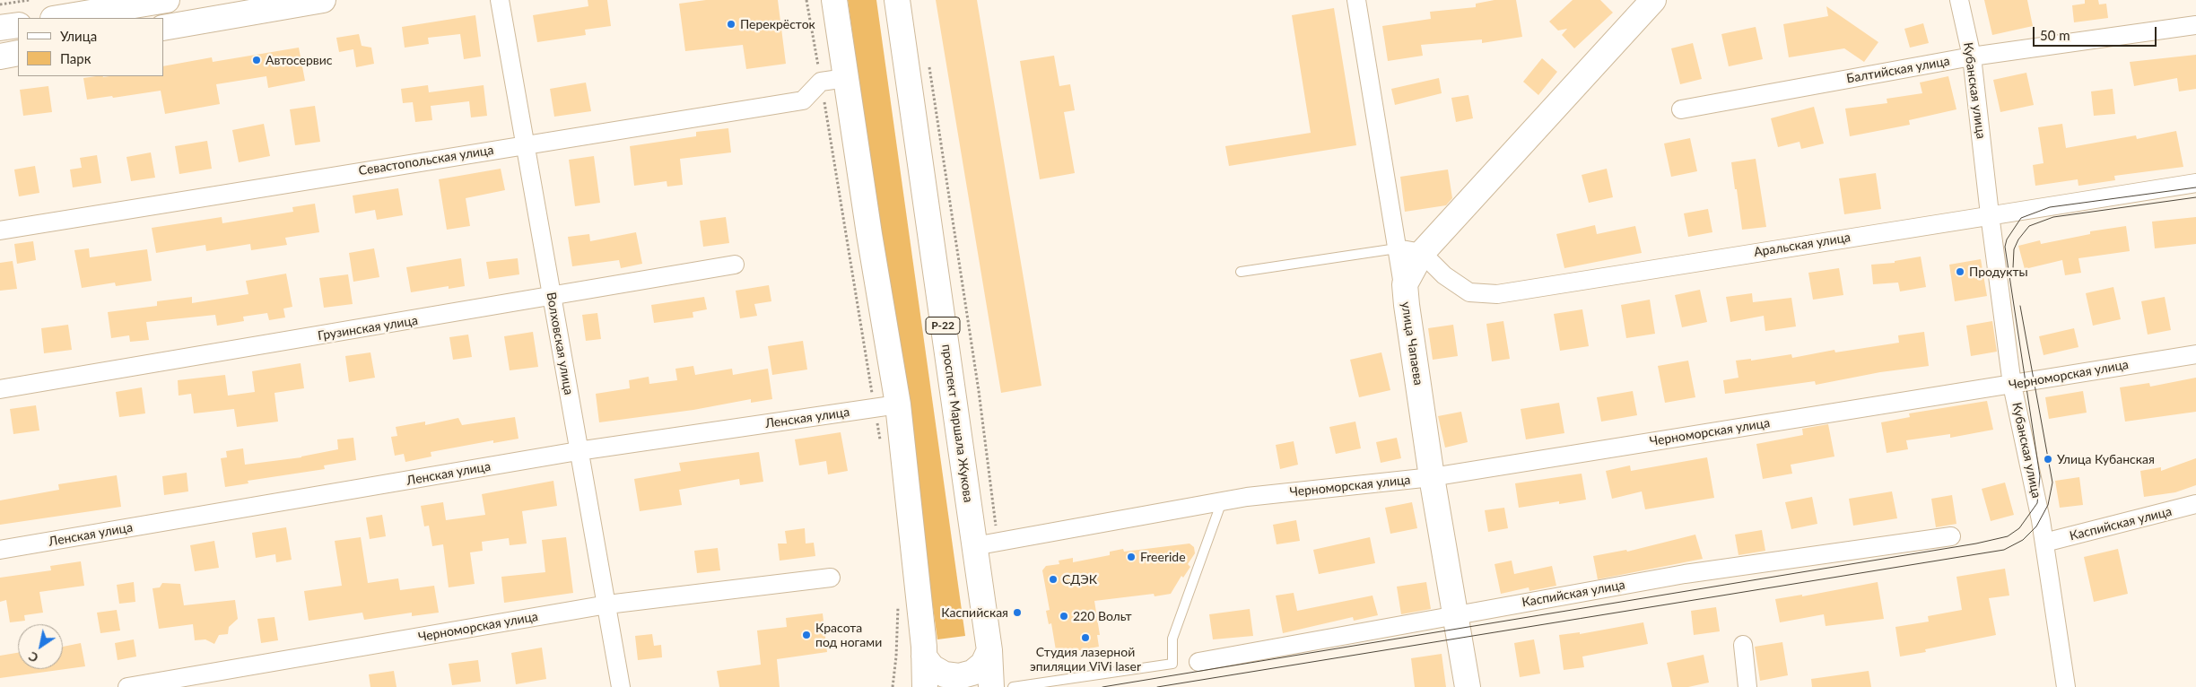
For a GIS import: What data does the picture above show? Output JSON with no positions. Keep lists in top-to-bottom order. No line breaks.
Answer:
{"streets":{"main road":["Р-22","улица Чапаева","проспект Маршала Жукова"],"street":["Балтийская улица","Кубанская улица","Севастопольская улица","Аральская улица","Грузинская улица","Волховская улица","Черноморская улица","Ленская улица","Каспийская улица"]},"crossings":[["Балтийская улица","Кубанская улица"],["Кубанская улица","Аральская улица"],["Кубанская улица","Черноморская улица"],["Кубанская улица","Каспийская улица"],["Севастопольская улица","Волховская улица"],["Грузинская улица","Волховская улица"],["Волховская улица","Черноморская улица"],["Волховская улица","Ленская улица"],["улица Чапаева","Черноморская улица"],["улица Чапаева","Каспийская улица"],["Черноморская улица","проспект Маршала Жукова"]],"places":["Перекрёсток","Автосервис","Продукты","Улица Кубанская","Freeride","СДЭК","Каспийская","220 Вольт","Красота под ногами","Студия лазерной эпиляции ViVi laser"],"legend":["Улица","Парк"],"scale_bar":"50 m","north":"bottom left"}
